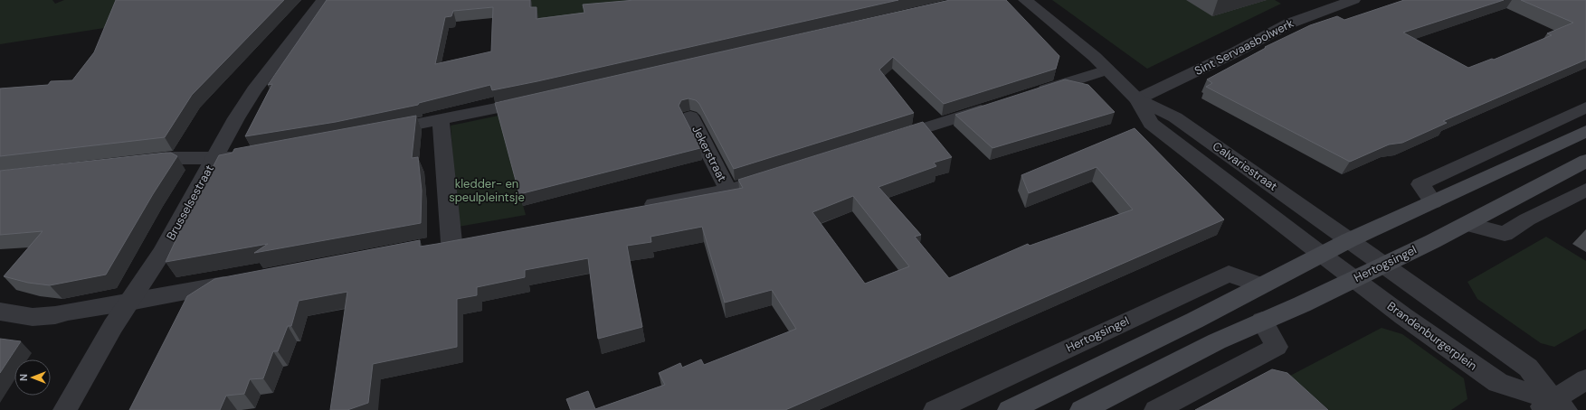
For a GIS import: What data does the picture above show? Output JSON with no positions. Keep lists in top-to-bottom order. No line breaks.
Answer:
{"streets":{"main road":["Hertogsingel"],"street":["Sint Servaasbolwerk","Jekerstraat","Calvariestraat","Brusselsestraat","Brandenburgerplein"]},"crossings":[["Sint Servaasbolwerk","Calvariestraat"],["Calvariestraat","Brandenburgerplein"],["Hertogsingel","Brandenburgerplein"]],"parks":["kledder- en speulpleintsje"],"north":"left"}
